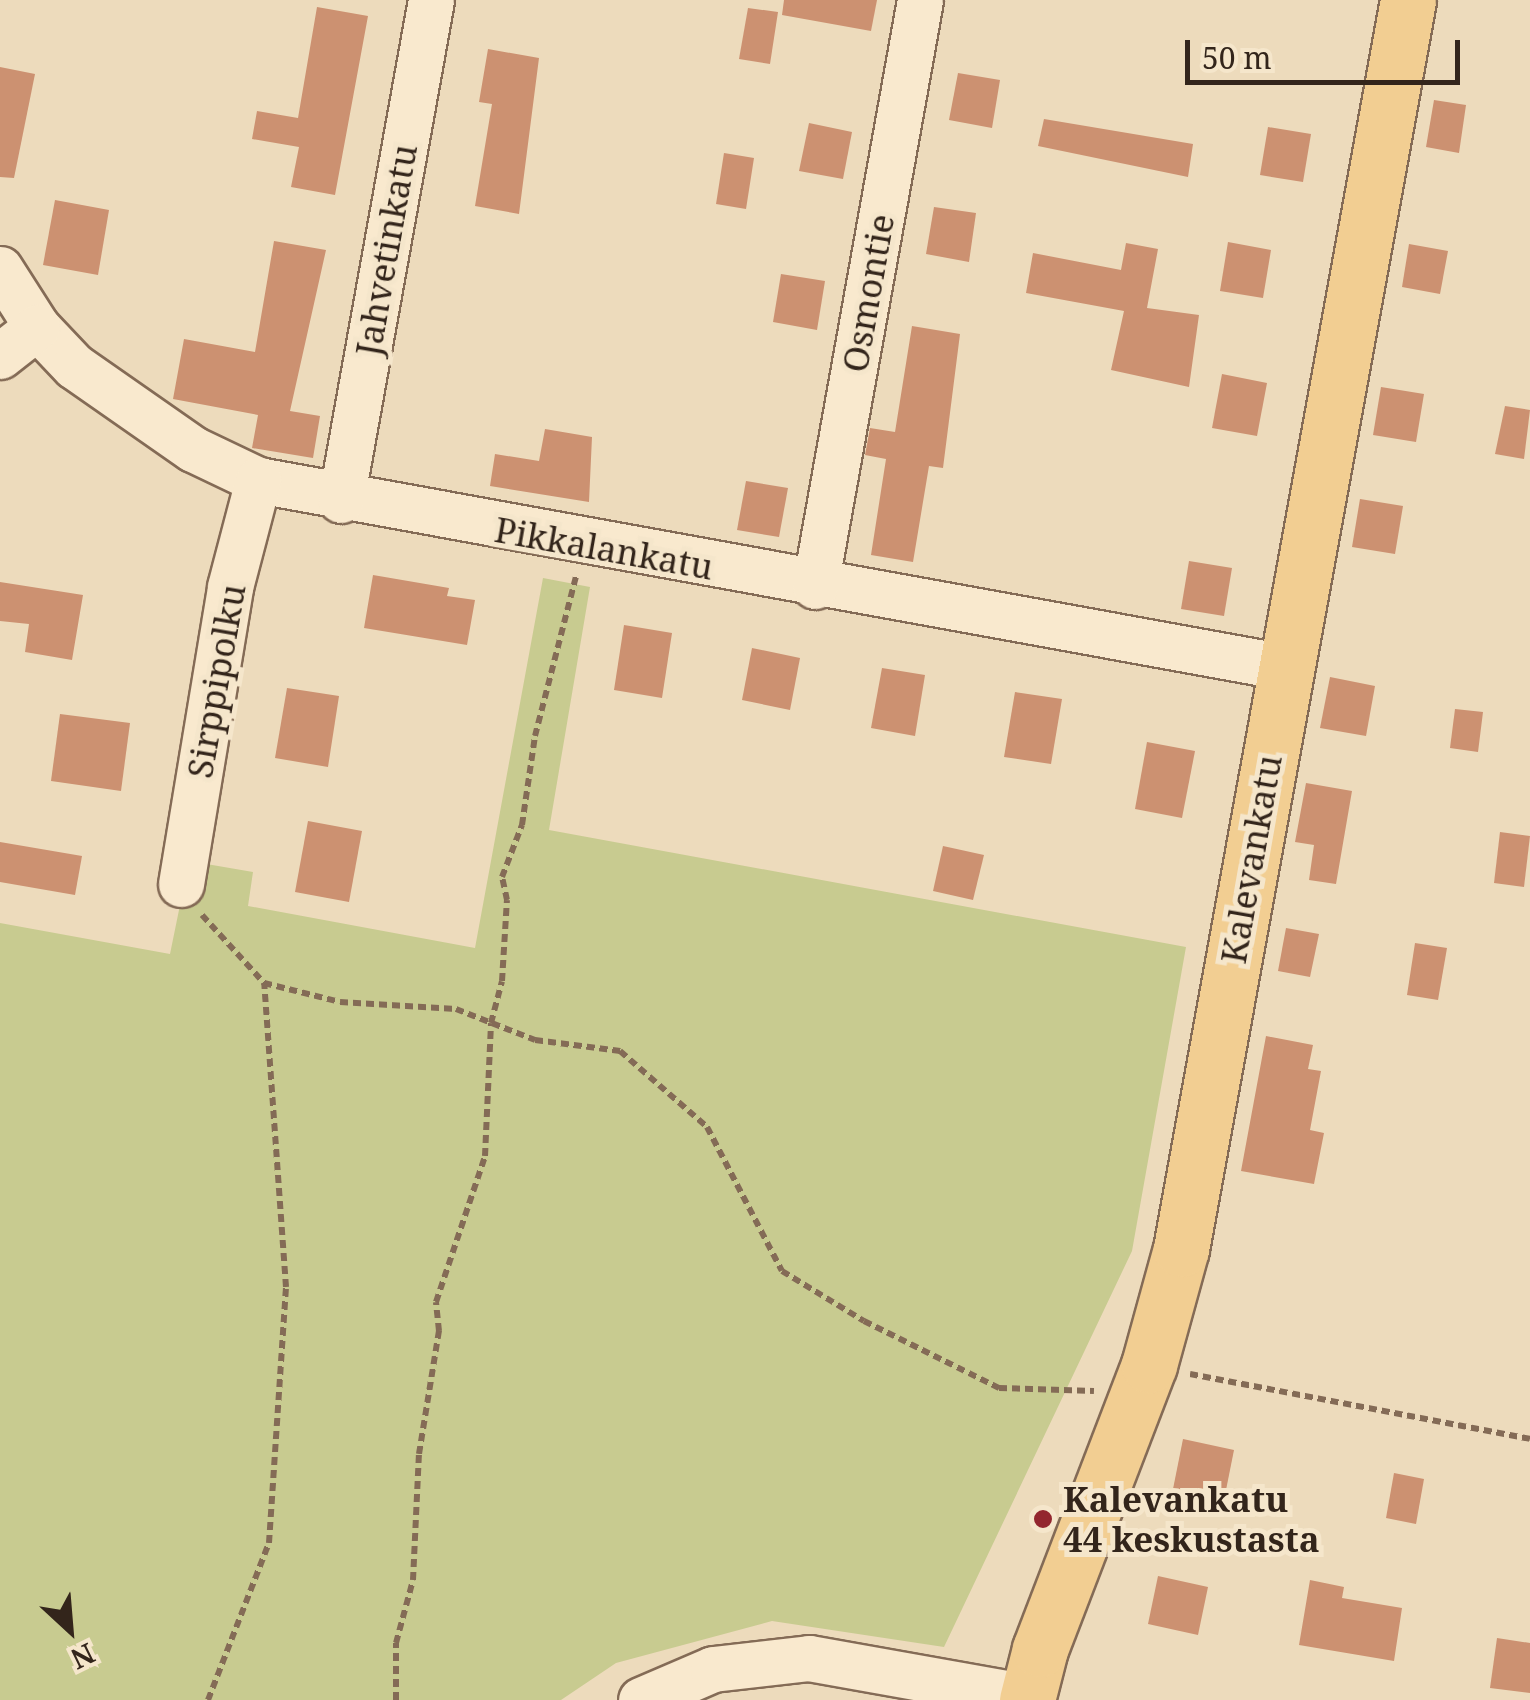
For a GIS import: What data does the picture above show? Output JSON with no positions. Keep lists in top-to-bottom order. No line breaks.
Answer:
{"streets":{"main road":["Kalevankatu"],"street":["Jahvetinkatu","Osmontie","Pikkalankatu","Sirppipolku"]},"crossings":[["Jahvetinkatu","Pikkalankatu"],["Osmontie","Pikkalankatu"],["Pikkalankatu","Sirppipolku"],["Pikkalankatu","Kalevankatu"]],"places":["Kalevankatu 44 keskustasta"],"scale_bar":"50 m","north":"bottom right"}
